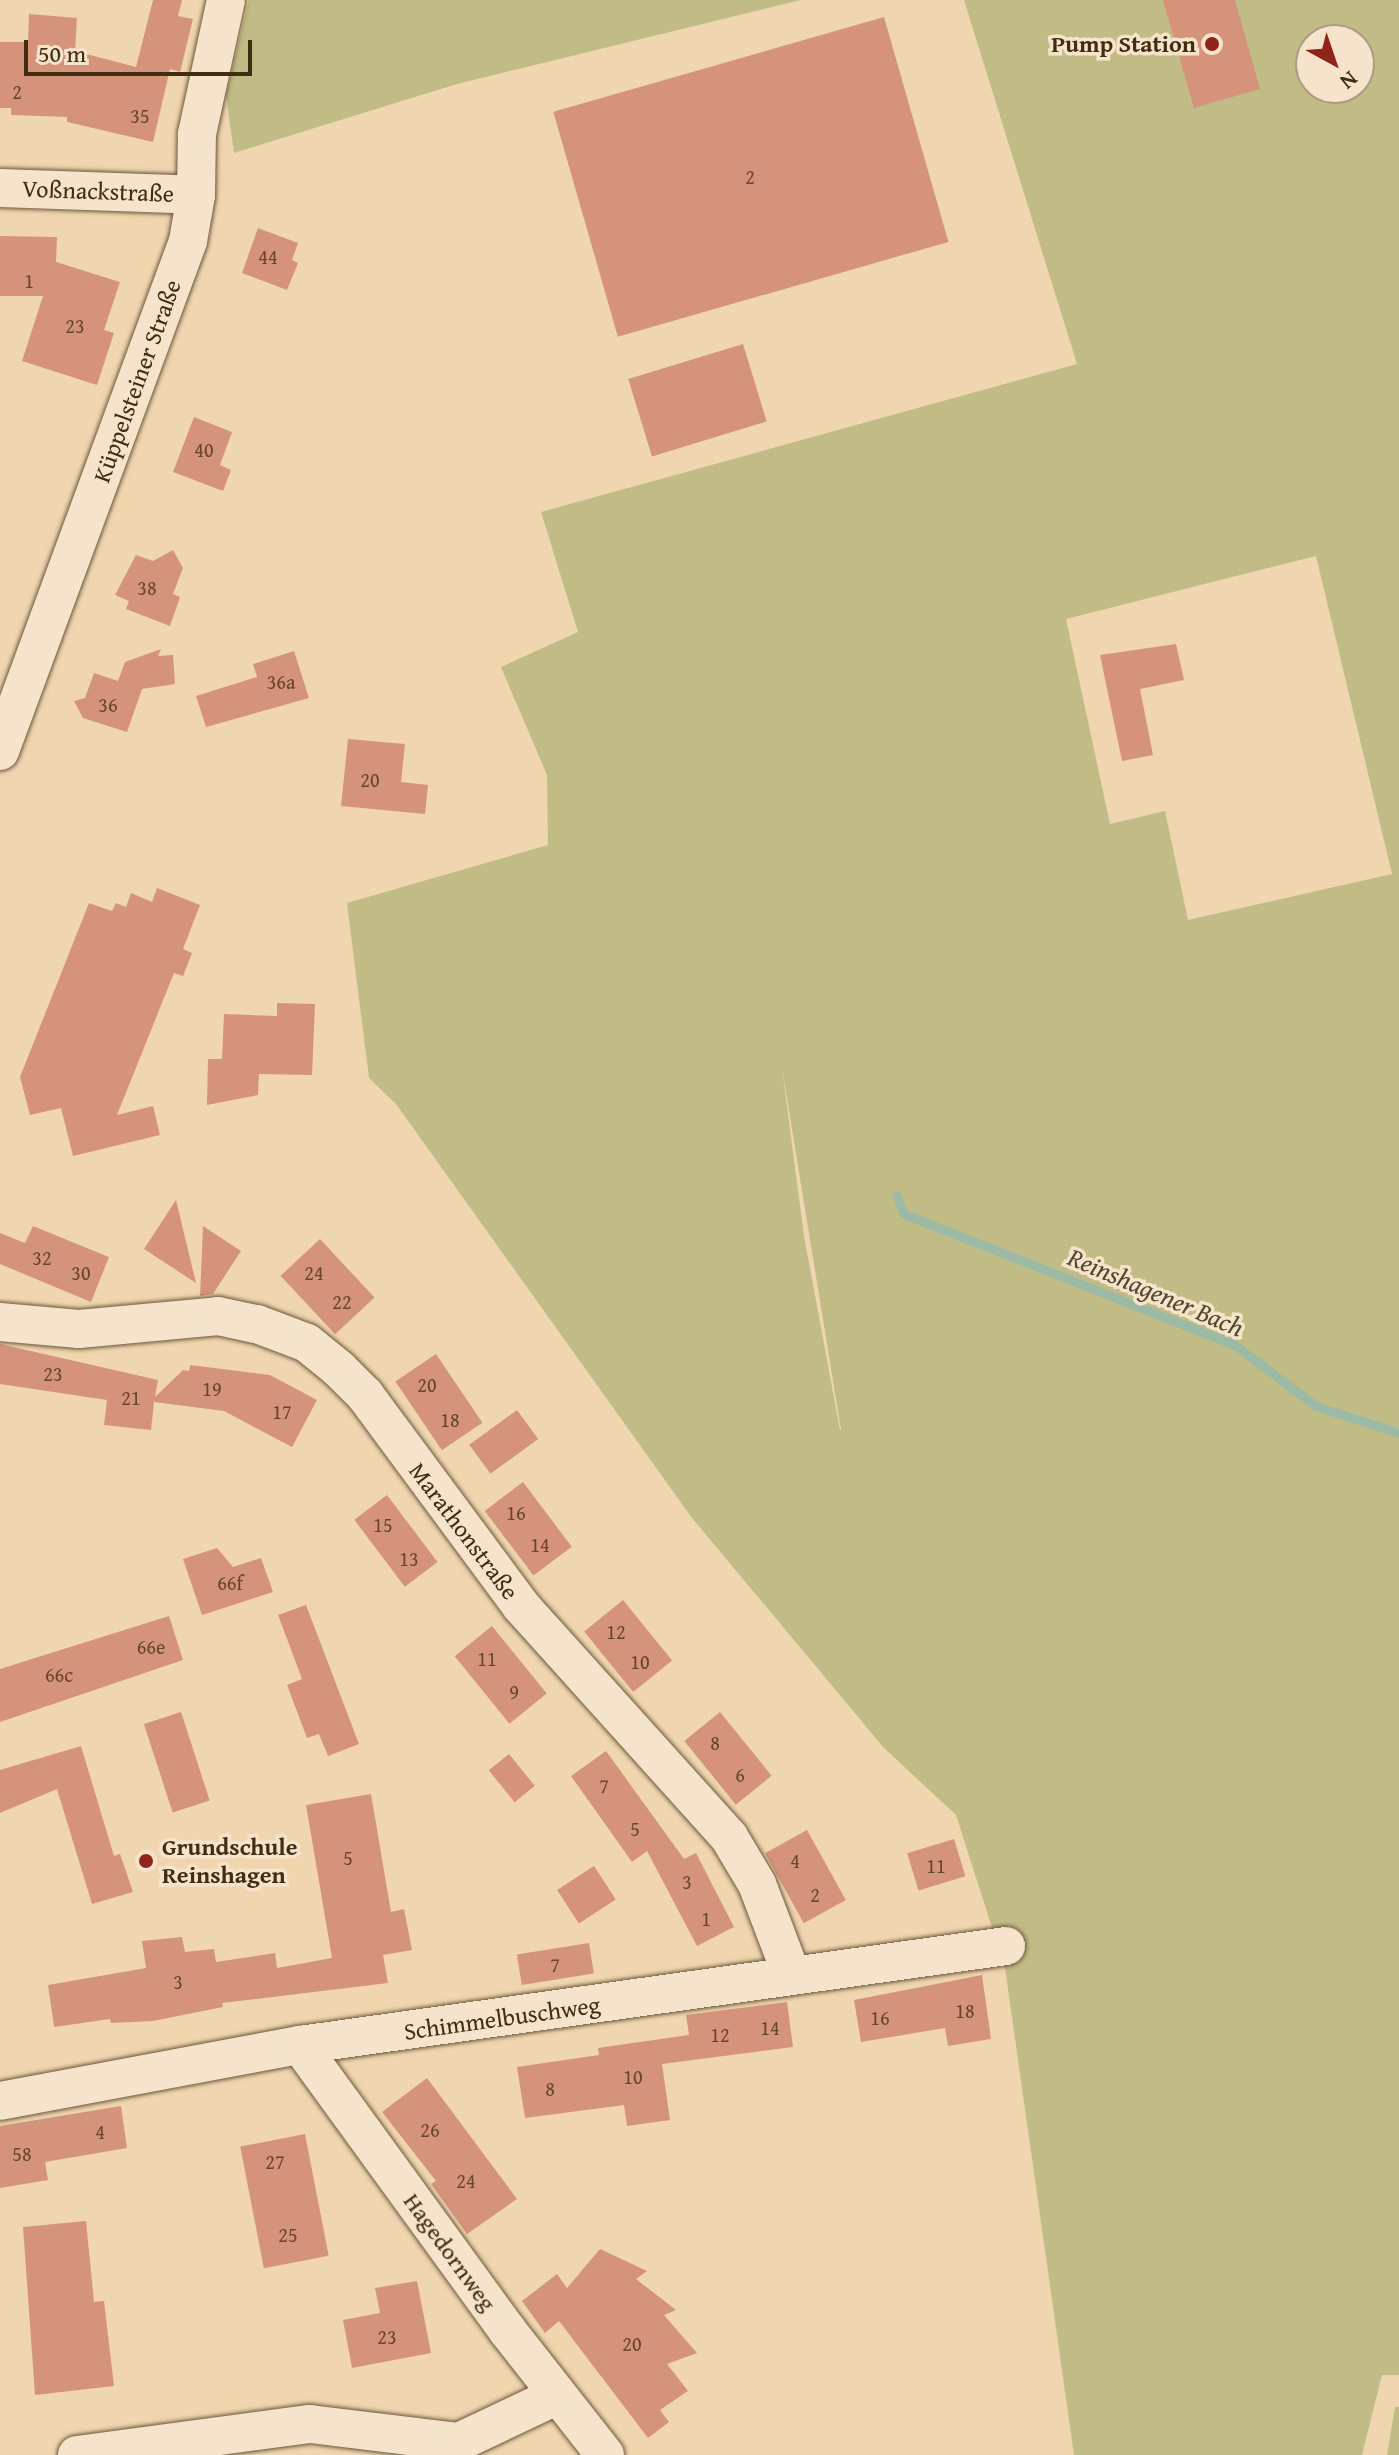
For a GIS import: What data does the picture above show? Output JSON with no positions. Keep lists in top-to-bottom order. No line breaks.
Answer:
{"streets":{"street":["Voßnackstraße","Küppelsteiner Straße","Marathonstraße","Schimmelbuschweg","Hagedornweg"]},"crossings":[["Voßnackstraße","Küppelsteiner Straße"],["Marathonstraße","Schimmelbuschweg"],["Schimmelbuschweg","Hagedornweg"]],"water":["Reinshagener Bach"],"places":["Pump Station","Grundschule Reinshagen"],"house_numbers":["2","35","2","44","1","23","40","38","36a","36","20","32","30","24","22","23","20","19","21","17","18","16","15","14","13","66f","12","66e","11","10","66c","9","8","6","7","5","5","4","11","3","2","1","7","3","18","16","14","12","10","8","26","4","58","27","24","25","23","20"],"scale_bar":"50 m","north":"bottom right"}
